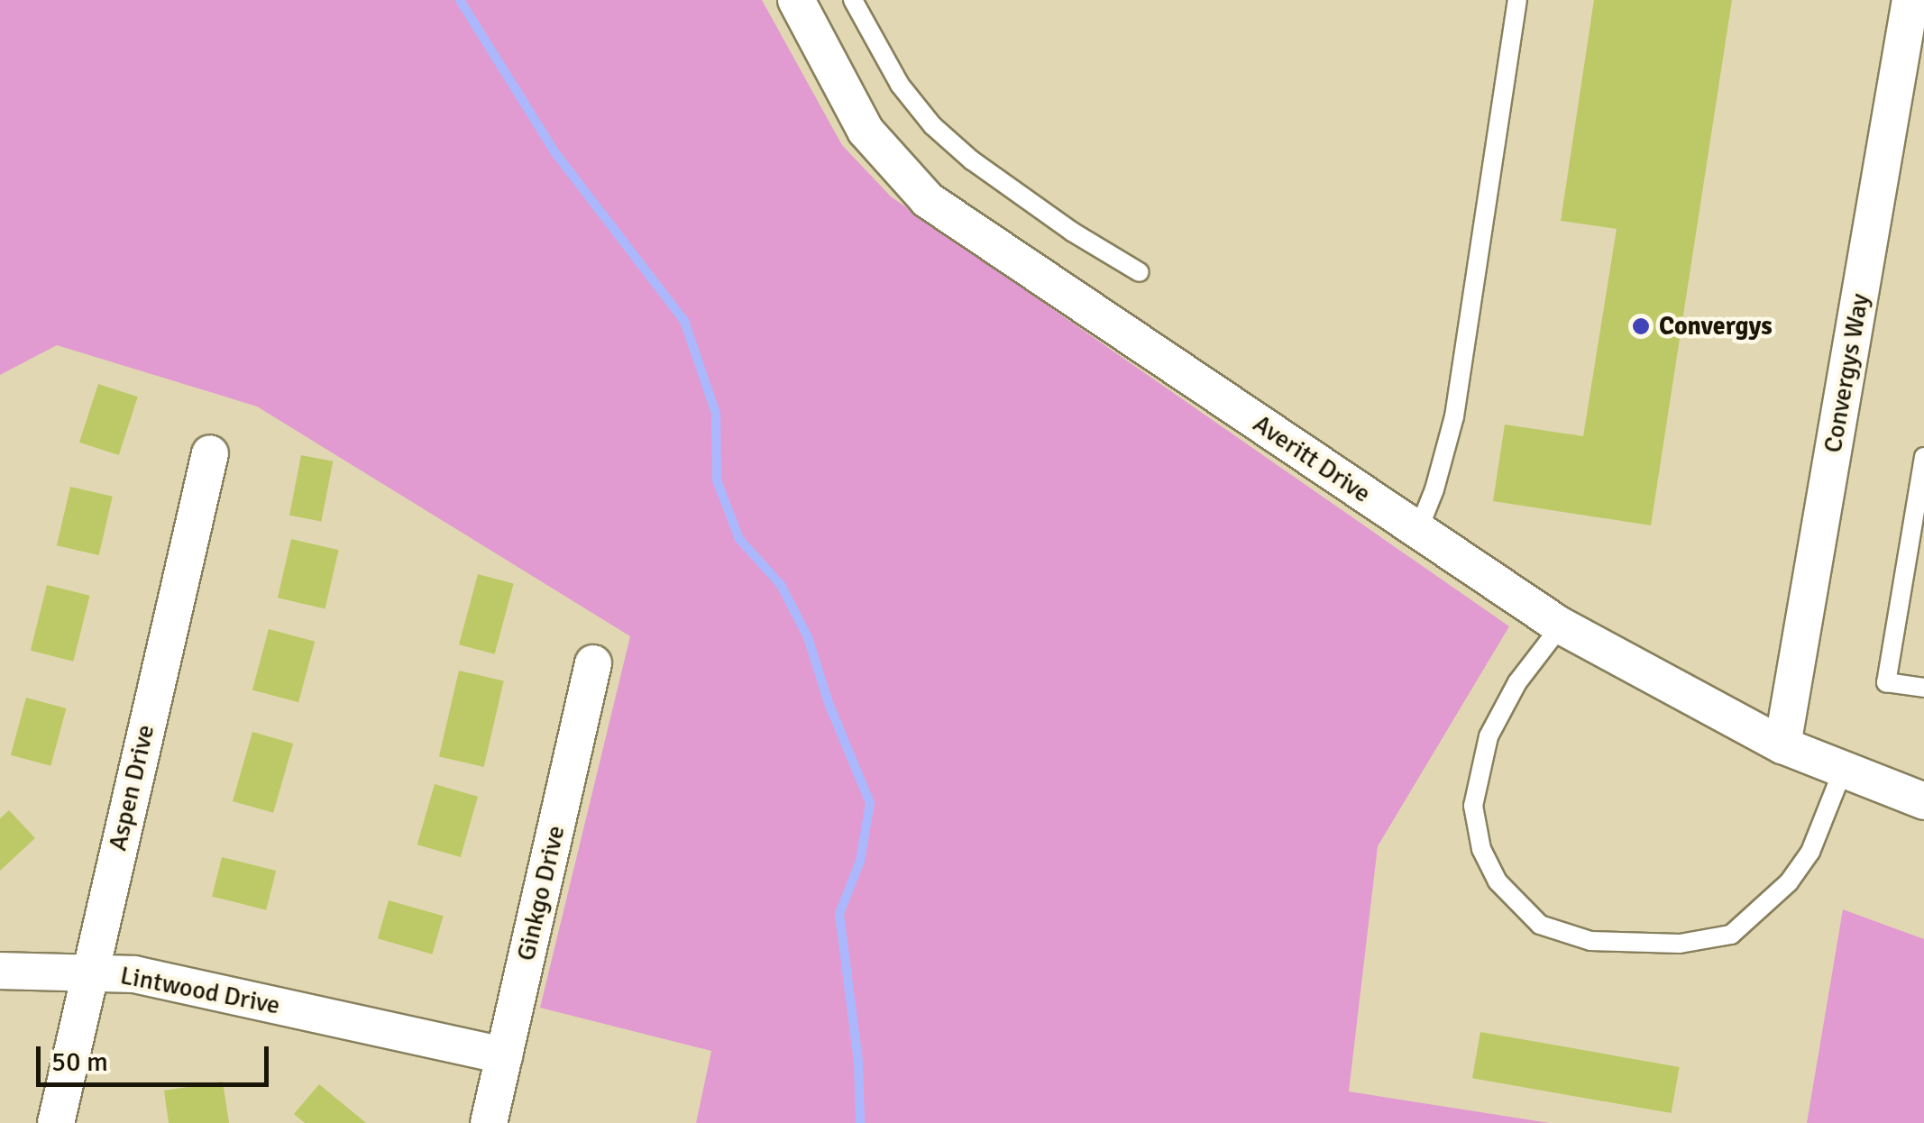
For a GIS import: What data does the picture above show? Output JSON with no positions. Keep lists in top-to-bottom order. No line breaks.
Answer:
{"streets":{"street":["Convergys Way","Averitt Drive","Aspen Drive","Ginkgo Drive","Lintwood Drive"]},"crossings":[["Convergys Way","Averitt Drive"],["Aspen Drive","Lintwood Drive"],["Ginkgo Drive","Lintwood Drive"]],"places":["Convergys"],"scale_bar":"50 m"}
